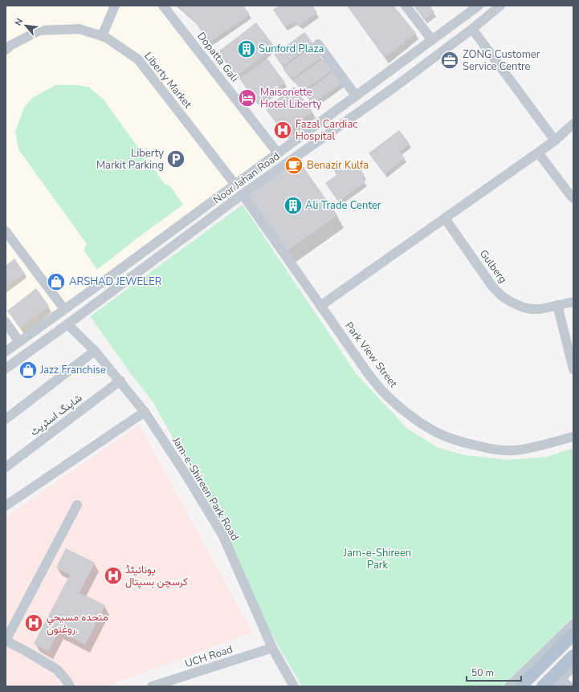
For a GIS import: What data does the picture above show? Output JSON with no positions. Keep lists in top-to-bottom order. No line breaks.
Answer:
{"streets":{"street":["Dopatta Gali","Liberty Market","Noor Jahan Road","Gulberg","Park View Street","شاپنگ اسٹریٹ","Jam-e-Shireen Park Road","UCH Road"]},"crossings":[["Dopatta Gali","Noor Jahan Road"],["Liberty Market","Noor Jahan Road"],["Noor Jahan Road","Park View Street"],["Noor Jahan Road","Jam-e-Shireen Park Road"],["شاپنگ اسٹریٹ","Jam-e-Shireen Park Road"],["Jam-e-Shireen Park Road","UCH Road"]],"parks":["Jam-e-Shireen Park"],"places":{"building":["Sunford Plaza","Ali Trade Center"],"office":["ZONG Customer Service Centre"],"hotel":["Maisonette Hotel Liberty"],"hospital":["Fazal Cardiac Hospital","یونائیٹڈ کرسچن ہسپتال","متحده مسیحي روغتون."],"parking":["Liberty Markit Parking"],"cafe":["Benazir Kulfa"],"shop":["ARSHAD JEWELER","Jazz Franchise"]},"scale_bar":"50 m","north":"top left"}
